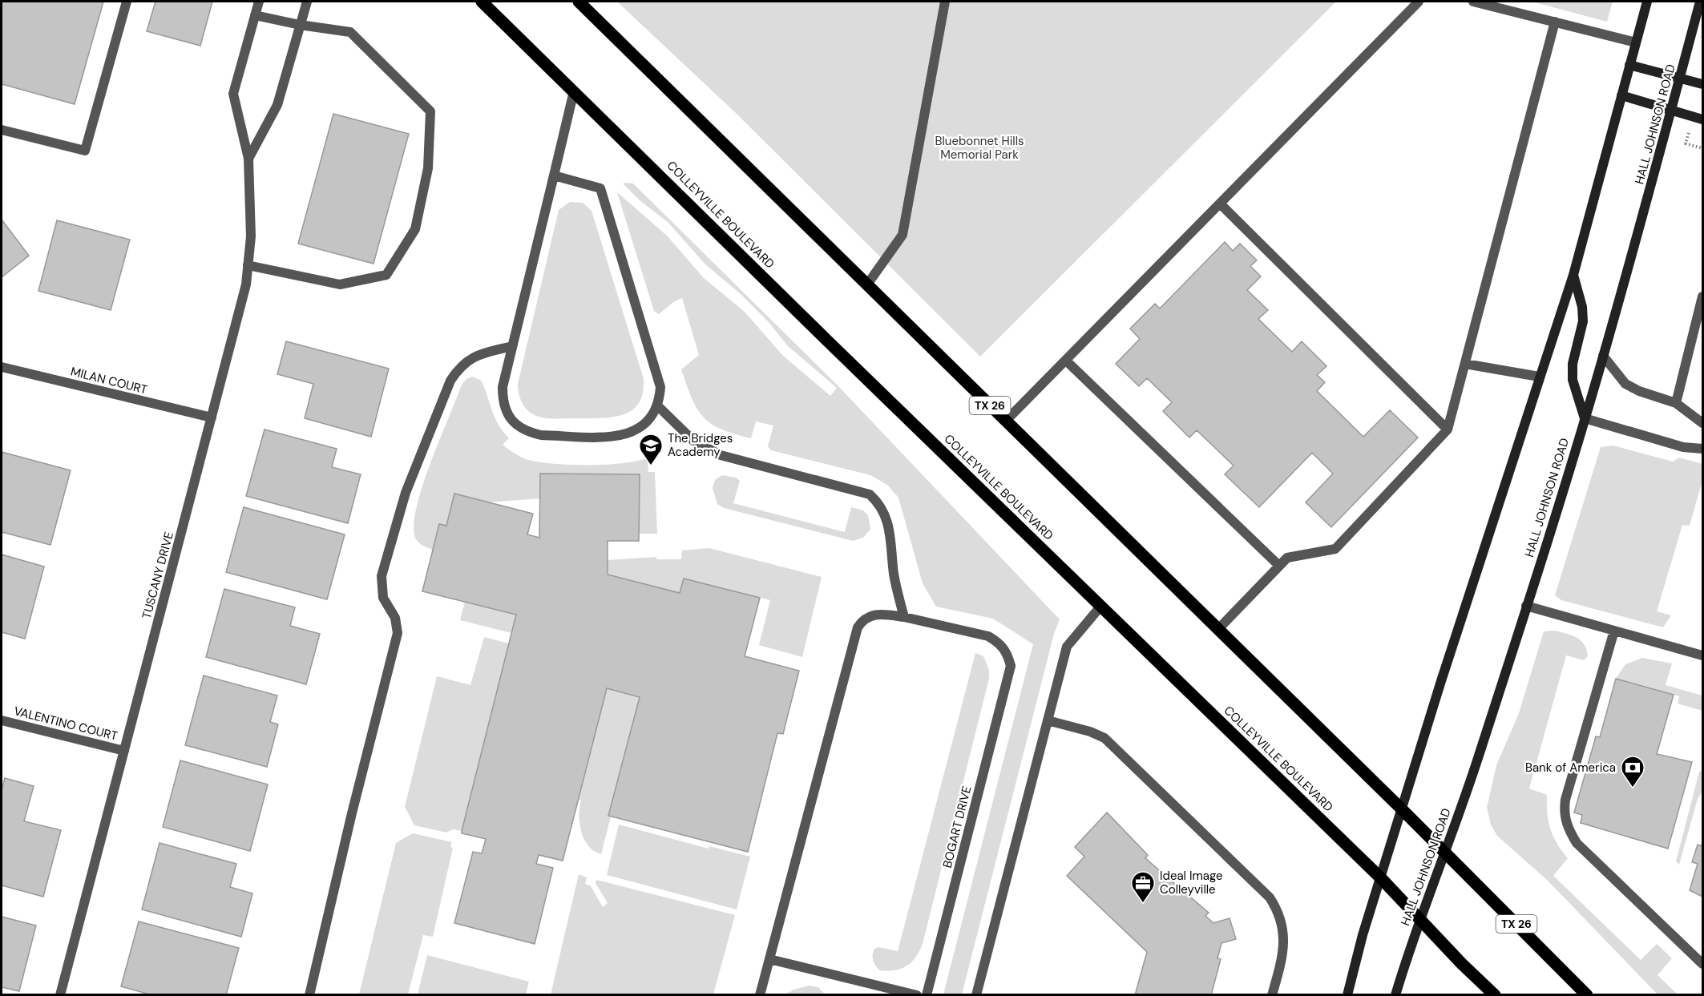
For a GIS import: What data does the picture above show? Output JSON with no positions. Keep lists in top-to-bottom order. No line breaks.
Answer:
{"streets":{"main road":["HALL JOHNSON ROAD","COLLEYVILLE BOULEVARD","TX 26"],"street":["MILAN COURT","TUSCANY DRIVE","VALENTINO COURT","BOGART DRIVE"]},"crossings":[["HALL JOHNSON ROAD","COLLEYVILLE BOULEVARD"],["HALL JOHNSON ROAD","TX 26"],["MILAN COURT","TUSCANY DRIVE"],["TUSCANY DRIVE","VALENTINO COURT"]],"parks":["Bluebonnet Hills Memorial Park"],"places":{"school or university":["The Bridges Academy"],"bank":["Bank of America"],"office":["Ideal Image Colleyville"]}}
